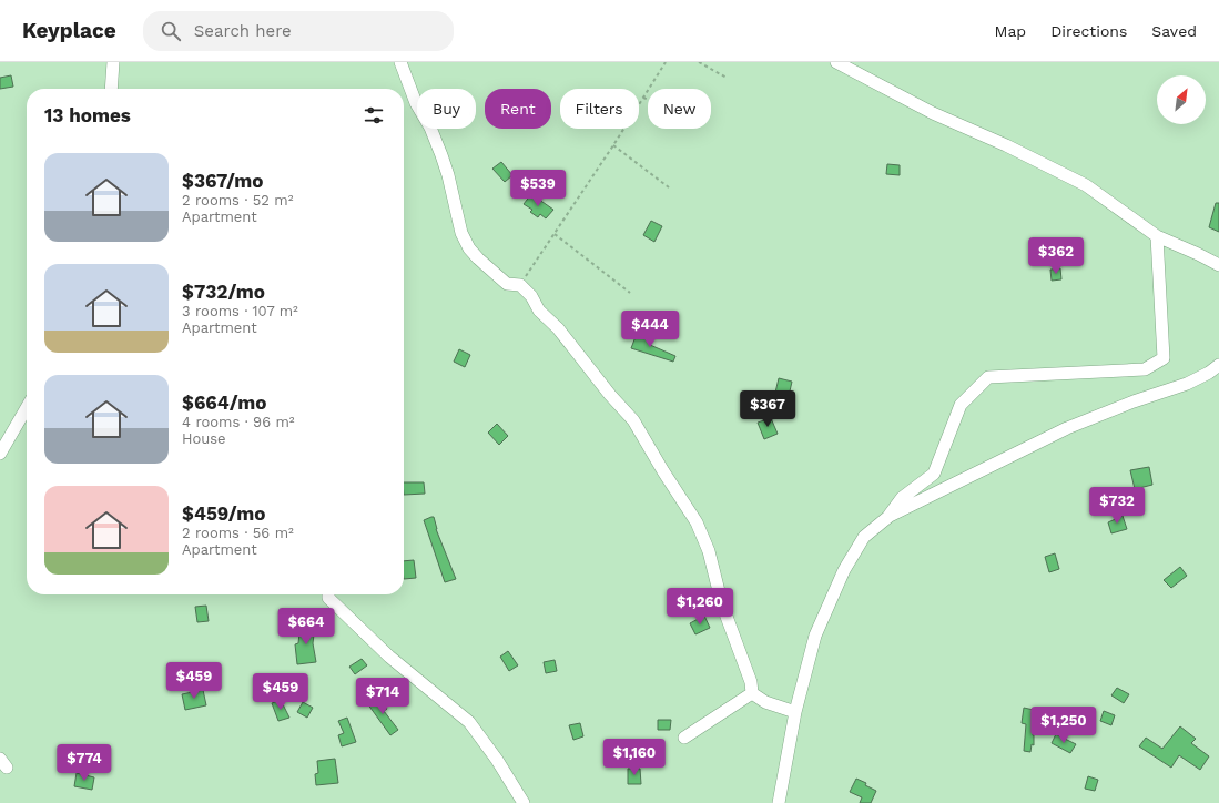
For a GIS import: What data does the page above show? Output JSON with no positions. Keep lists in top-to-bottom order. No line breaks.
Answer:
{"north":"top right","page":{"header":"Keyplace","search":"Search here","nav":["Map","Directions","Saved"],"chip":["Buy","Rent","Filters","New"],"heading":"13 homes","list":[{"name":"$367/mo","note":"2 rooms · 52 m² · Apartment"},{"name":"$732/mo","note":"3 rooms · 107 m² · Apartment"},{"name":"$664/mo","note":"4 rooms · 96 m² · House"},{"name":"$459/mo","note":"2 rooms · 56 m² · Apartment"}],"price":["$539","$362","$444","$367","$732","$1,260","$664","$459","$459","$714","$1,250","$1,160","$774"]}}
